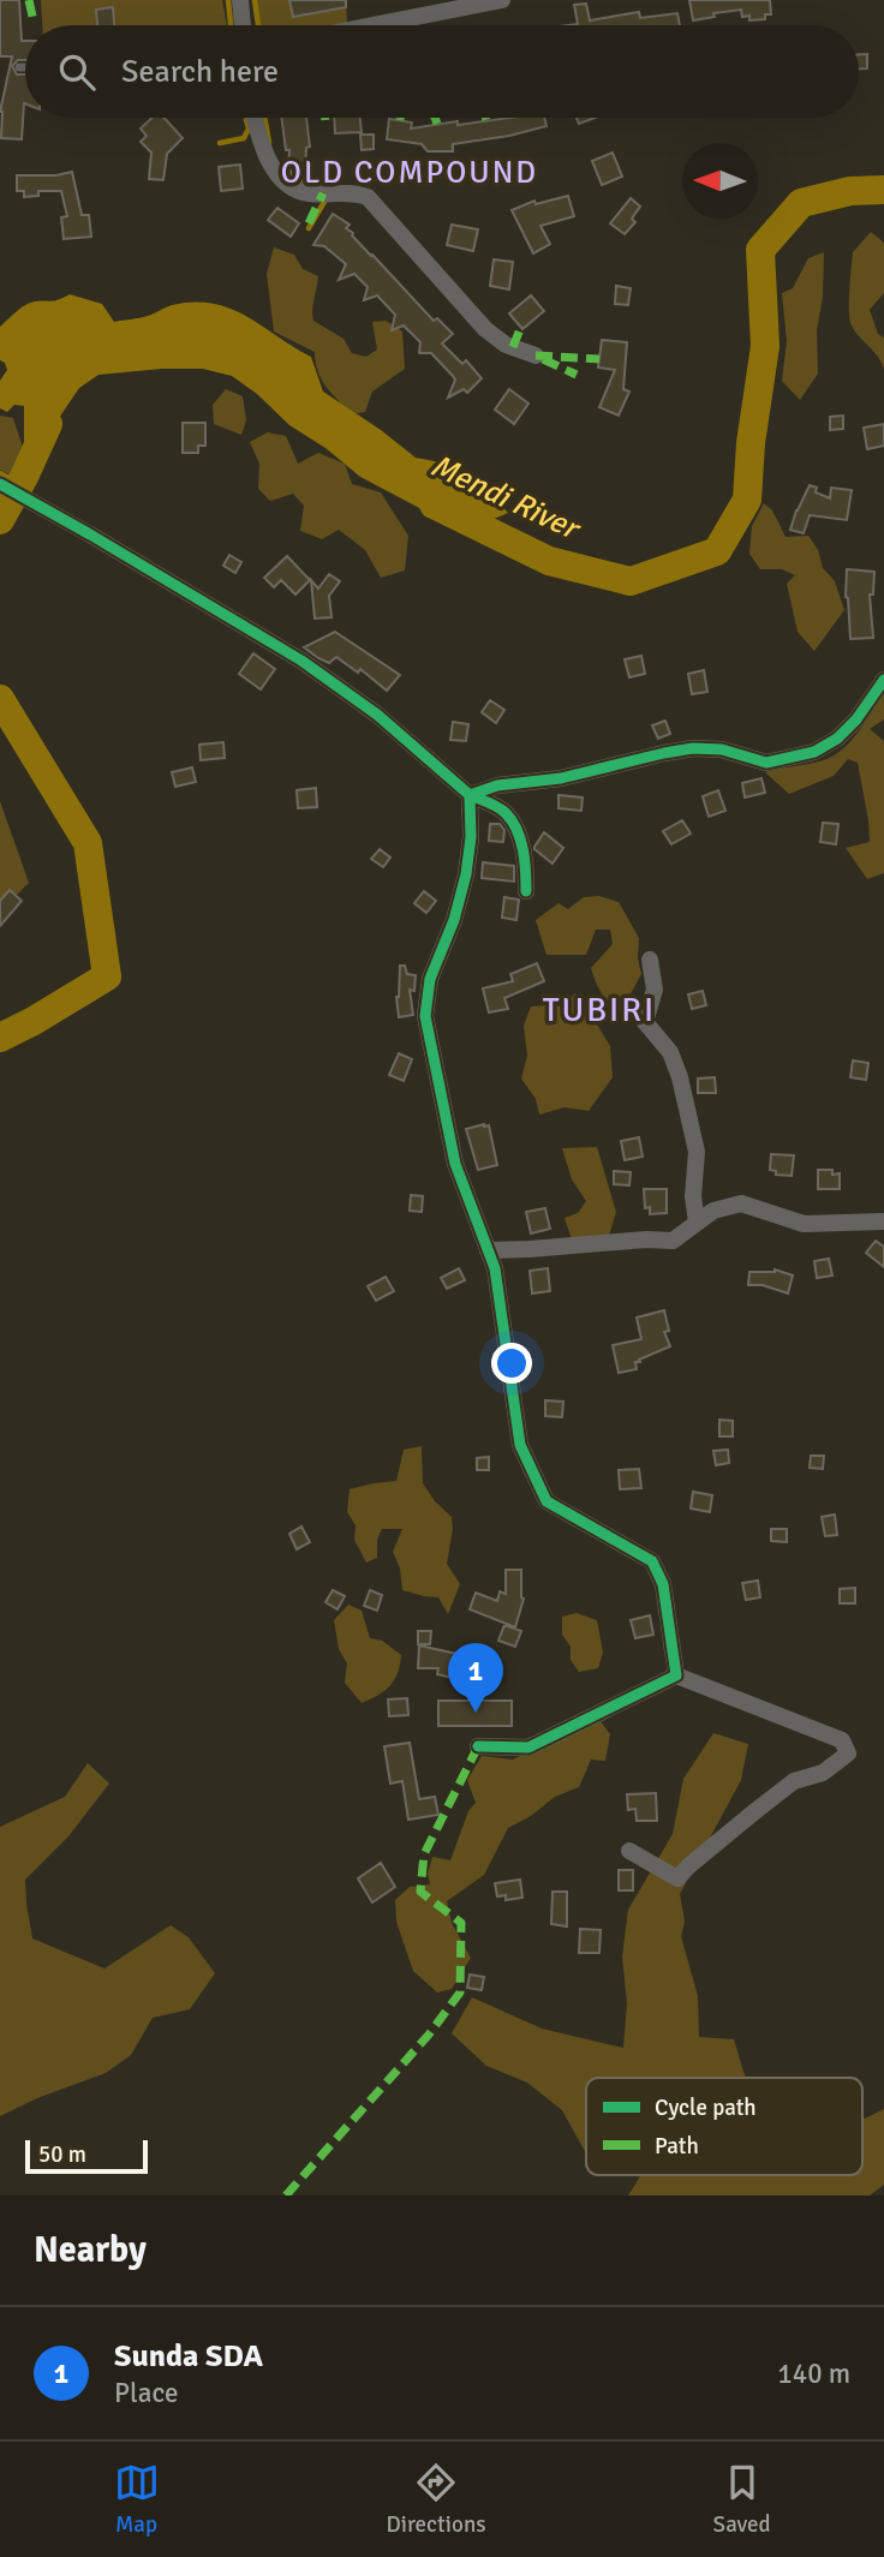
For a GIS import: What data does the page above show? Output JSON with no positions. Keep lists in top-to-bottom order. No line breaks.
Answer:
{"districts":["OLD COMPOUND","TUBIRI"],"water":["Mendi River"],"legend":["Cycle path","Path"],"scale_bar":"50 m","north":"left","page":{"search":"Search here","pins":"1","scale":"50 m","heading":"Nearby","list":[{"mark":"1","name":"Sunda SDA","note":"Place","value":"140 m"}],"nav":["Map","Directions","Saved"]}}
